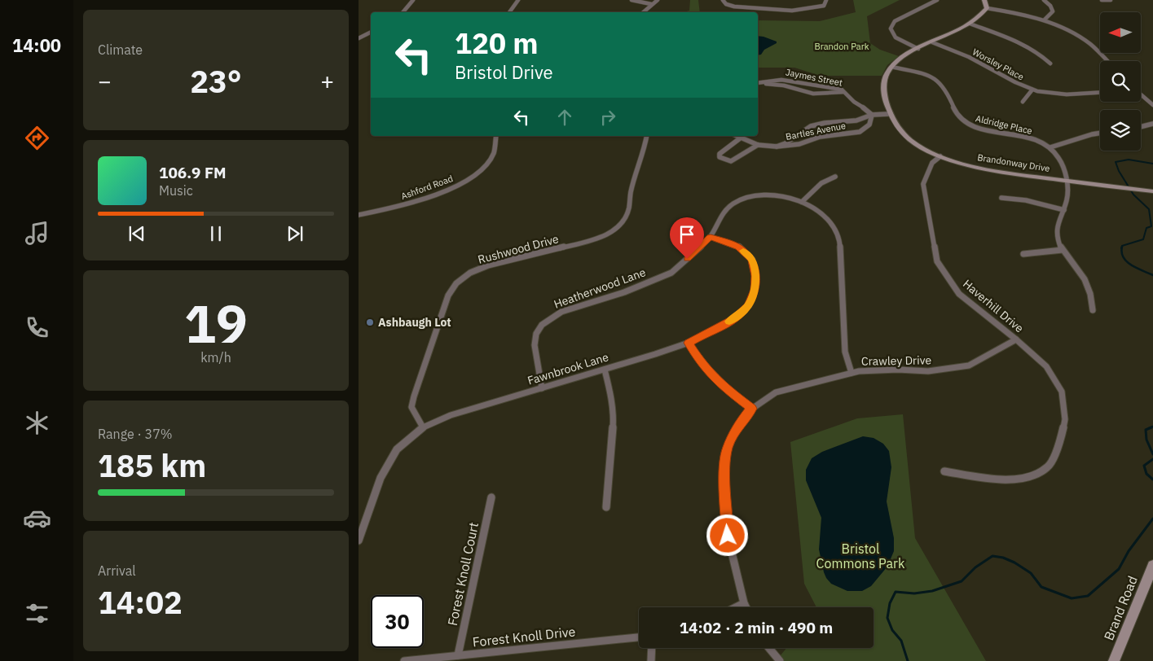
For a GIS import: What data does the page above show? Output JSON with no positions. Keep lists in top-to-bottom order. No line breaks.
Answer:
{"streets":{"street":["Worsley Place","Jaymes Street","Aldridge Place","Bartles Avenue","Brandonway Drive","Ashford Road","Rushwood Drive","Heatherwood Lane","Haverhill Drive","Crawley Drive","Fawnbrook Lane","Forest Knoll Court","Brand Road","Forest Knoll Drive"]},"crossings":[["Jaymes Street","Bartles Avenue"],["Aldridge Place","Brandonway Drive"],["Bartles Avenue","Brandonway Drive"],["Brandonway Drive","Haverhill Drive"],["Rushwood Drive","Fawnbrook Lane"],["Heatherwood Lane","Crawley Drive"],["Heatherwood Lane","Fawnbrook Lane"],["Haverhill Drive","Crawley Drive"],["Forest Knoll Court","Forest Knoll Drive"]],"parks":["Brandon Park","Bristol Commons Park"],"places":["Ashbaugh Lot"],"north":"left","page":{"tabs":"14:00","tile":["Climate",["19","km/h"],["Range · 37%","185 km"],["Arrival","14:02"]],"turn":["120 m","Bristol Drive"],"heat":["−","23°","+"],"song":["106.9 FM","Music"],"limit":"30","trip":"14:02 · 2 min · 490 m"}}
